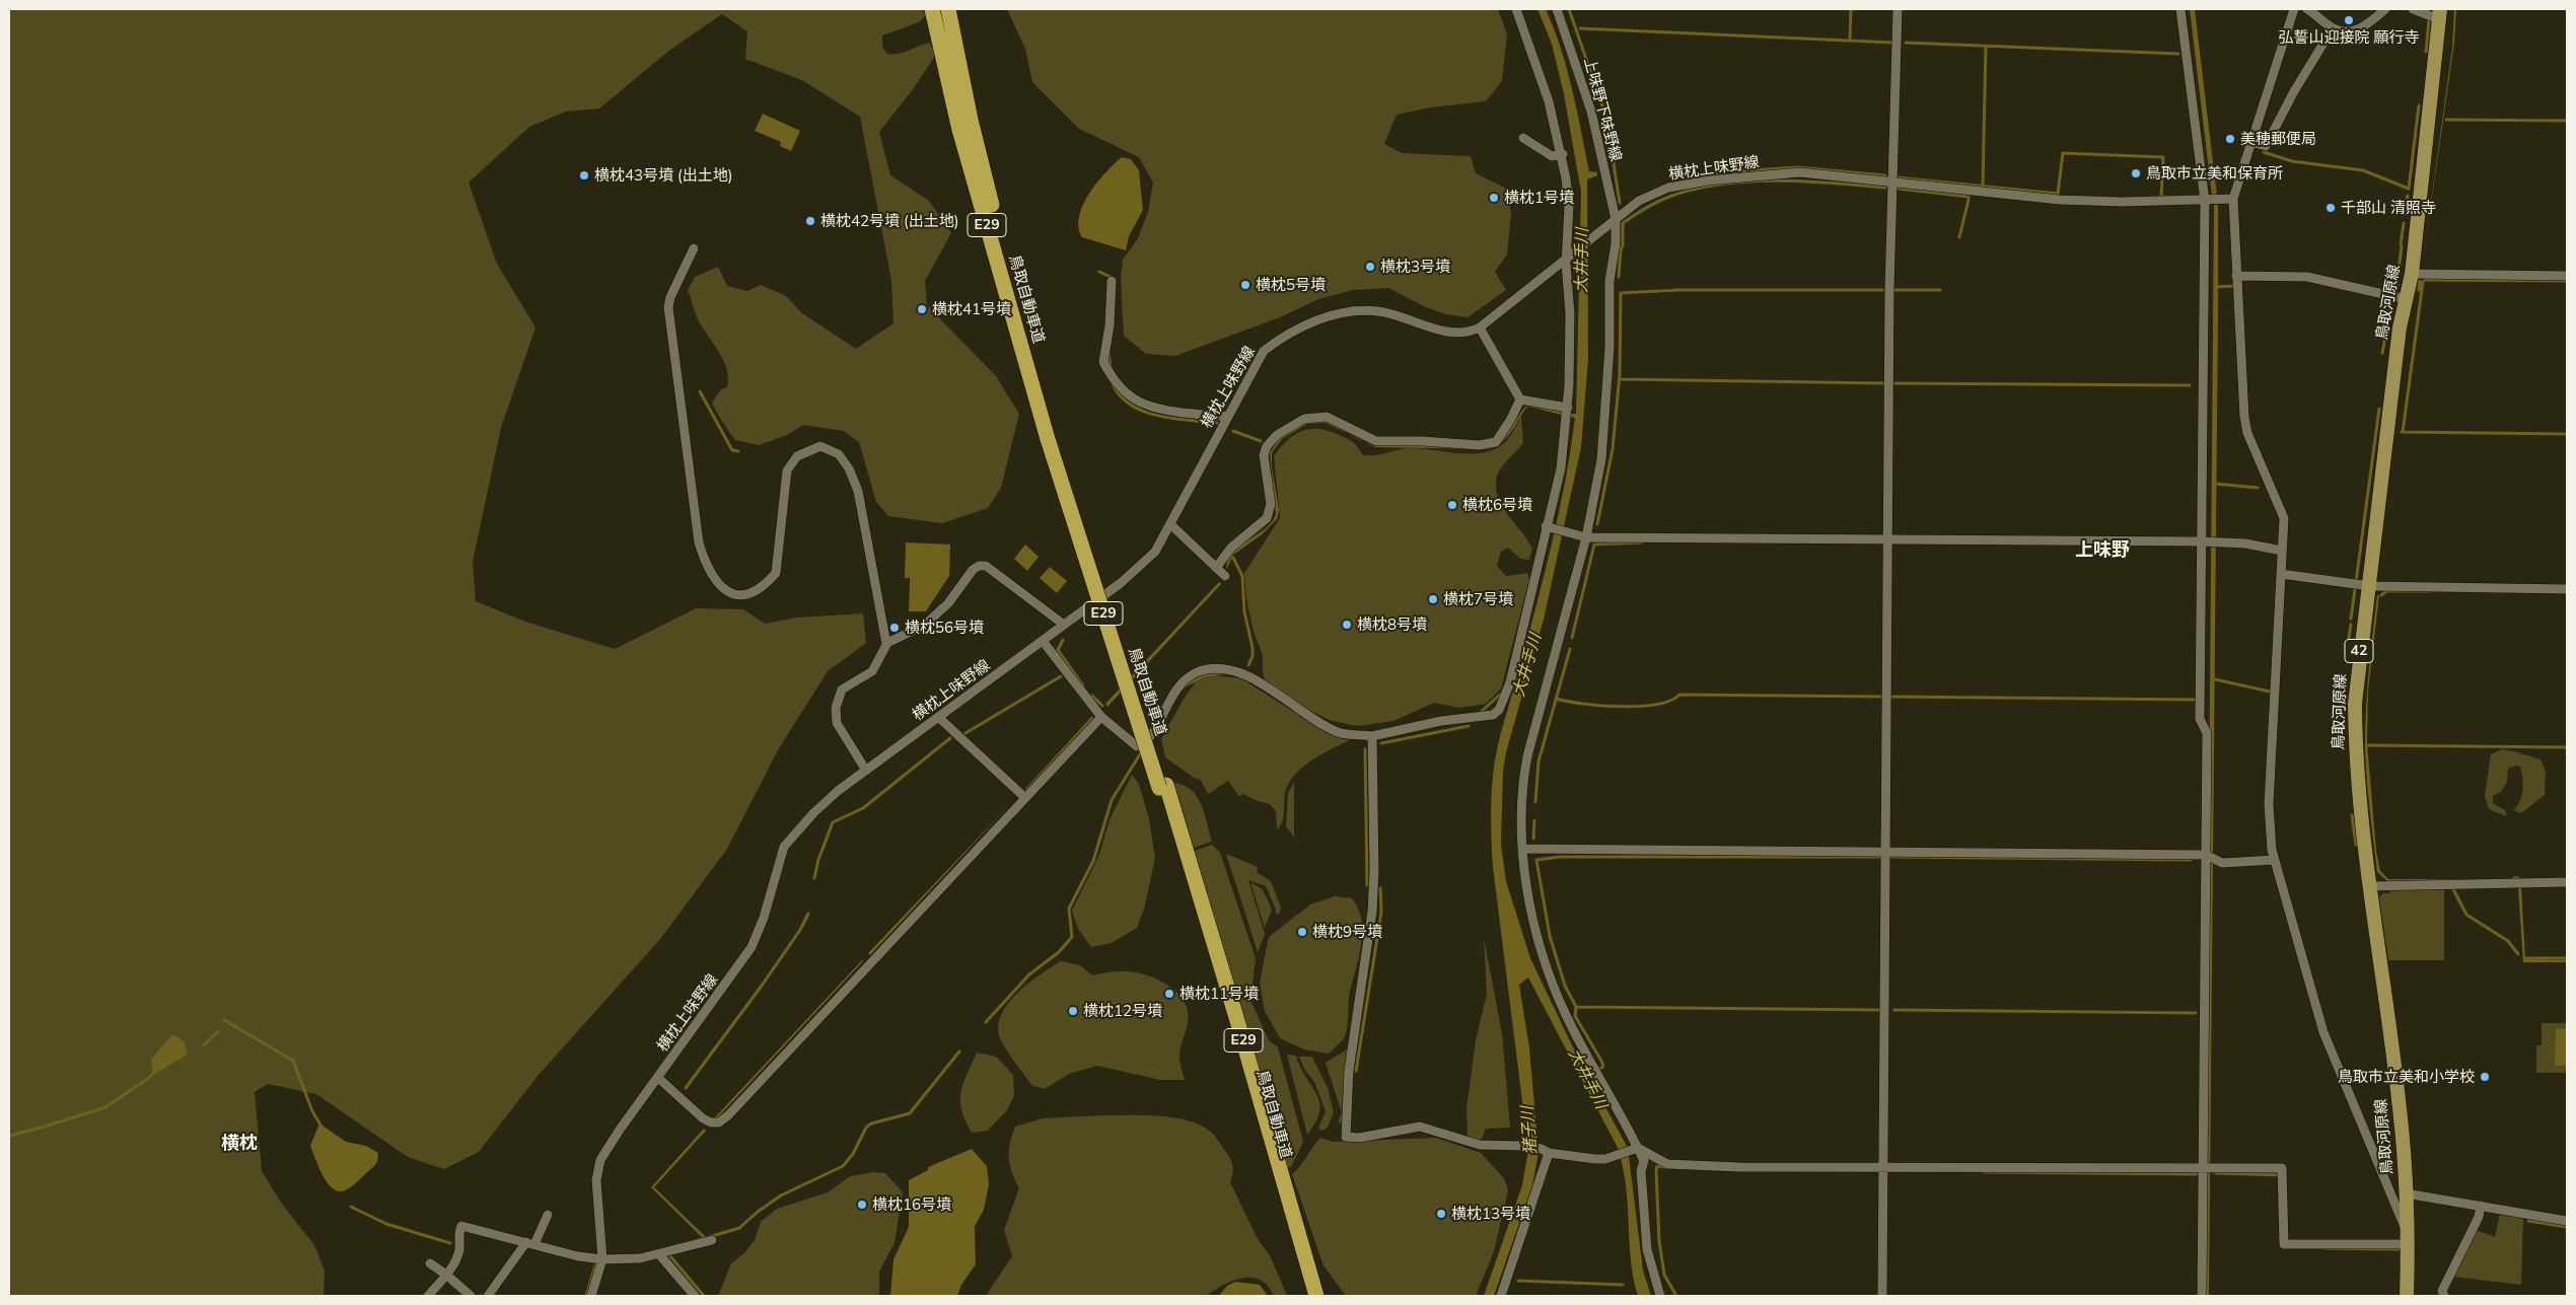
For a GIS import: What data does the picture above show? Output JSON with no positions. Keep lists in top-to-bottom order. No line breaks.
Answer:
{"streets":{"highway":["E29","鳥取自動車道"],"main road":["鳥取河原線","42"],"street":["上味野下味野線","横枕上味野線"]},"crossings":[["上味野下味野線","横枕上味野線"]],"districts":["上味野","横枕"],"water":["大井手川","猪子川"],"places":["弘誓山迎接院 願行寺","美穂郵便局","鳥取市立美和保育所","横枕43号墳 (出土地)","横枕1号墳","千部山 清照寺","横枕42号墳 (出土地)","横枕3号墳","横枕5号墳","横枕41号墳","横枕6号墳","横枕7号墳","横枕8号墳","横枕56号墳","横枕9号墳","横枕11号墳","横枕12号墳","鳥取市立美和小学校","横枕16号墳","横枕13号墳"]}
